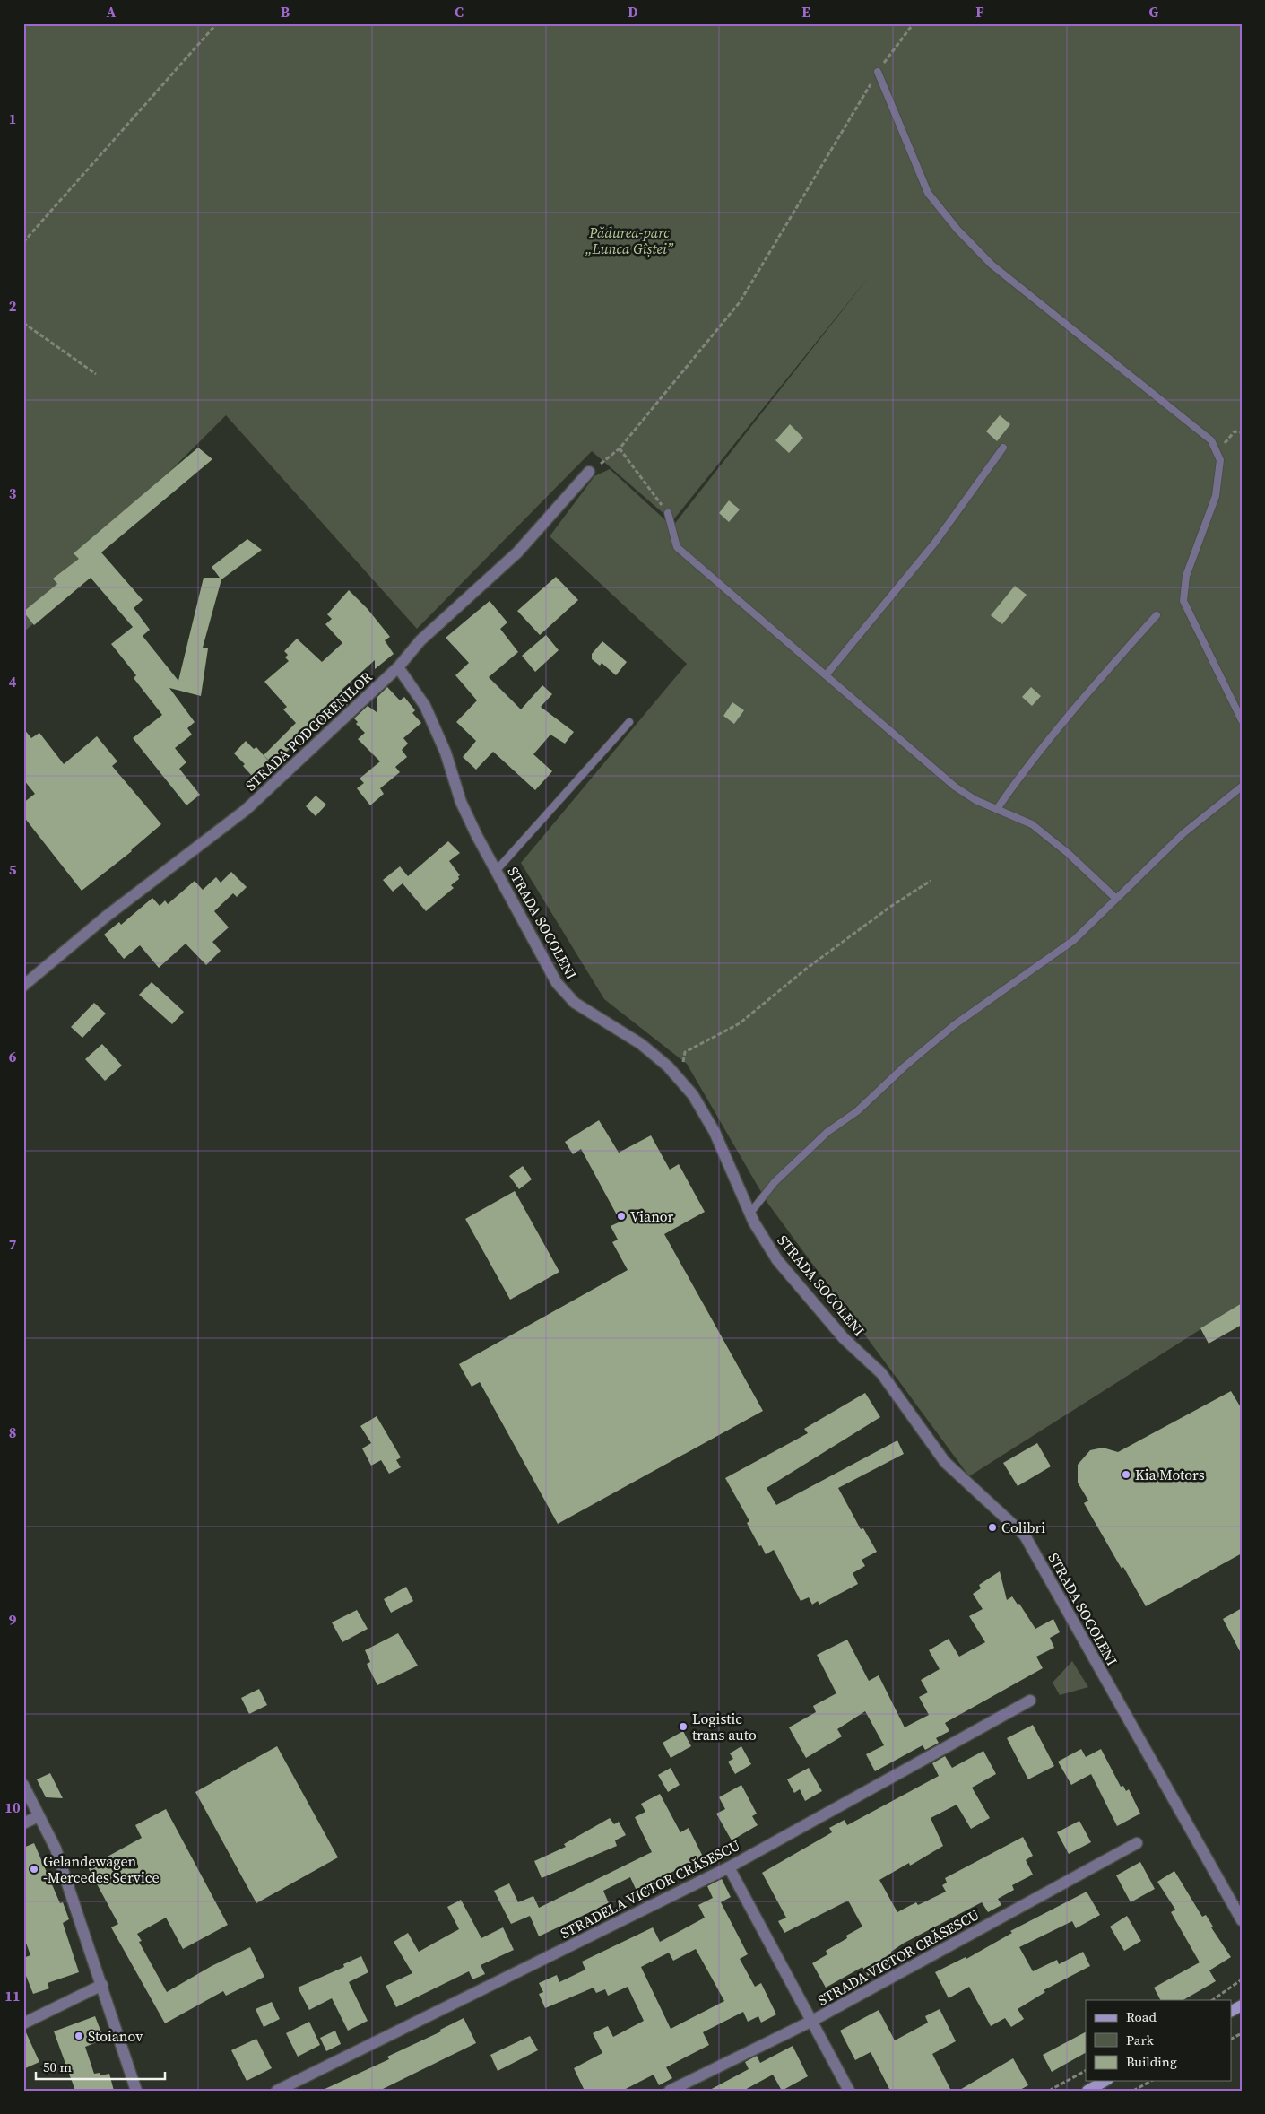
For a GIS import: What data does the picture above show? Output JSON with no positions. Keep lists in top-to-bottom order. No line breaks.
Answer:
{"streets":{"street":["STRADA PODGORENILOR","STRADA SOCOLENI","STRADELA VICTOR CRĂSESCU","STRADA VICTOR CRĂSESCU"]},"crossings":[["STRADA PODGORENILOR","STRADA SOCOLENI"]],"parks":["Pădurea-parc „Lunca Gîștei”"],"places":["Vianor","Kia Motors","Colibri","Logistic trans auto","Gelandewagen -Mercedes Service","Stoianov"],"legend":["Road","Park","Building"],"scale_bar":"50 m","grid":{"columns":["A","B","C","D","E","F","G"],"rows":["1","2","3","4","5","6","7","8","9","10","11"]}}
